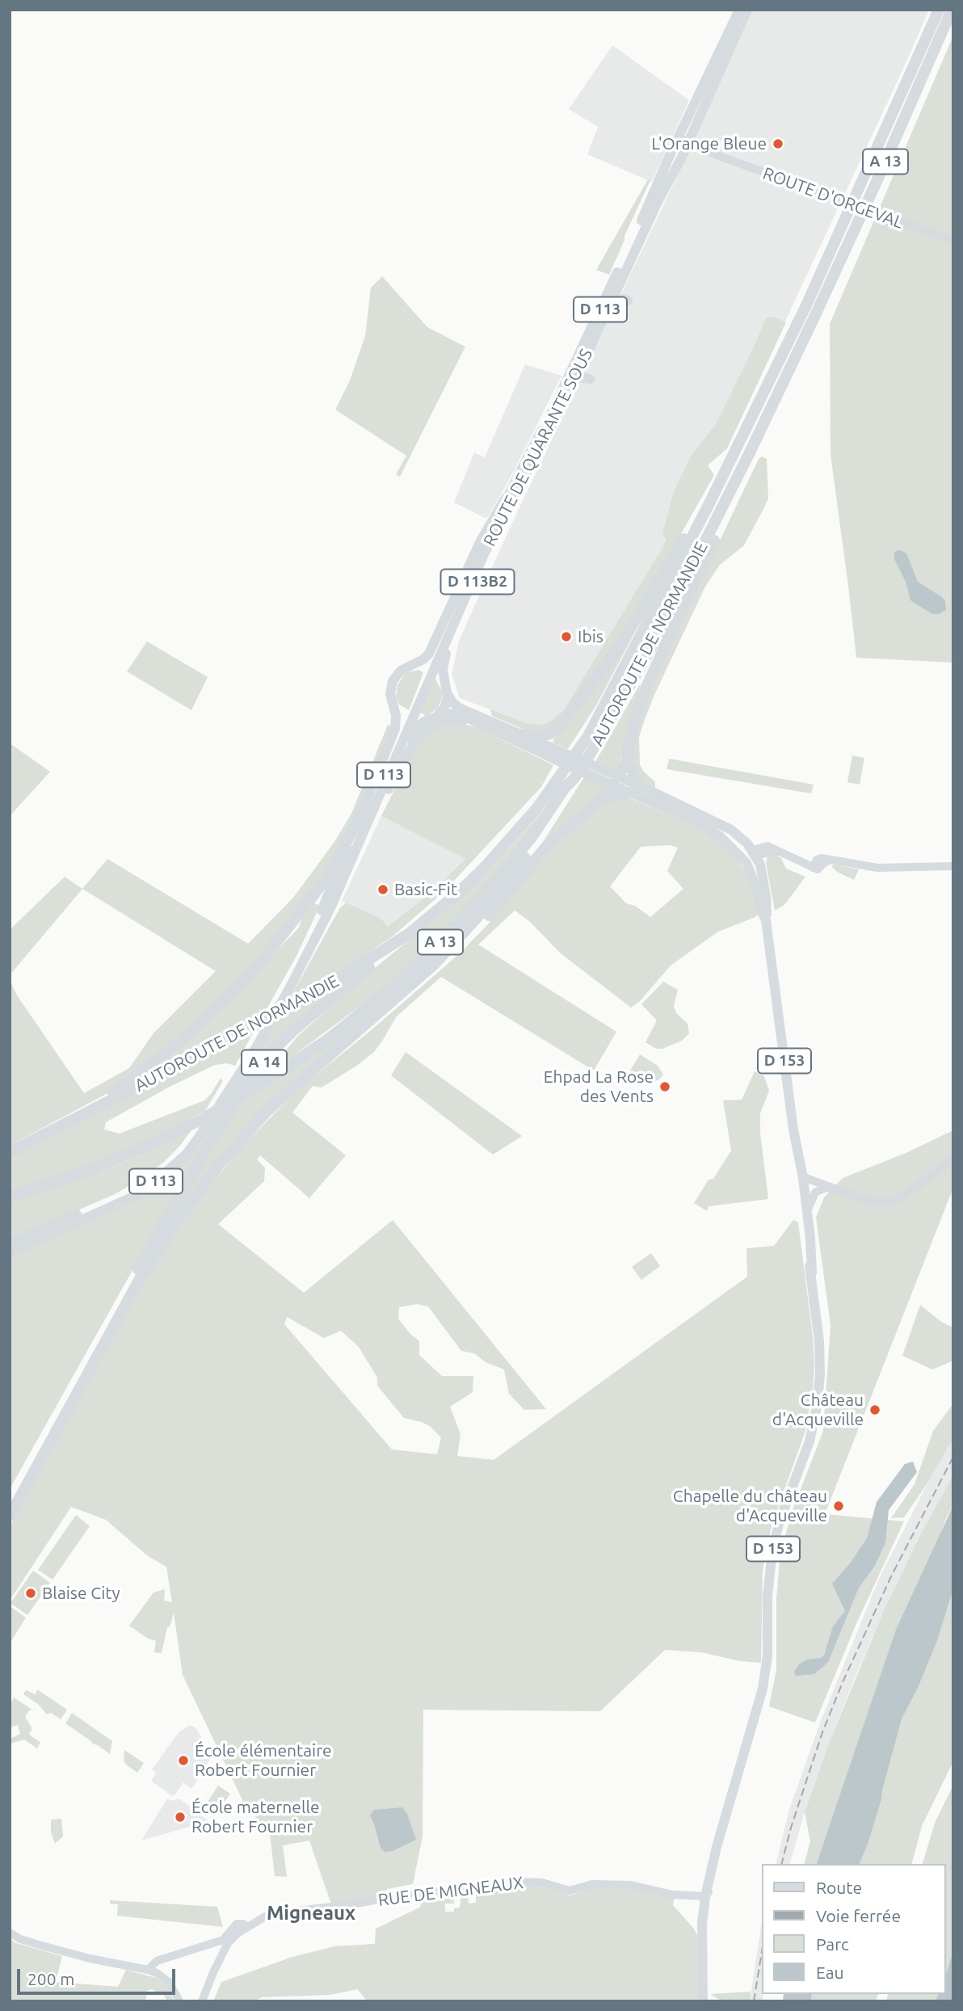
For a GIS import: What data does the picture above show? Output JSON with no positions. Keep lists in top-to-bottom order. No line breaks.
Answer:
{"streets":{"highway":["A 13","AUTOROUTE DE NORMANDIE","A 14"],"main road":["D 113","ROUTE DE QUARANTE SOUS","D 113B2","D 153"],"street":["ROUTE D'ORGEVAL","RUE DE MIGNEAUX"]},"crossings":[["ROUTE D'ORGEVAL","ROUTE DE QUARANTE SOUS"],["D 113","ROUTE DE QUARANTE SOUS"],["ROUTE DE QUARANTE SOUS","D 113B2"],["D 113B2","D 153"],["AUTOROUTE DE NORMANDIE","A 14"],["D 153","RUE DE MIGNEAUX"]],"districts":["Migneaux"],"places":["L'Orange Bleue","Ibis","Basic-Fit","Ehpad La Rose des Vents","Château d'Acqueville","Chapelle du château d'Acqueville","Blaise City","École élémentaire Robert Fournier","École maternelle Robert Fournier"],"legend":["Route","Voie ferrée","Parc","Eau"],"scale_bar":"200 m"}
